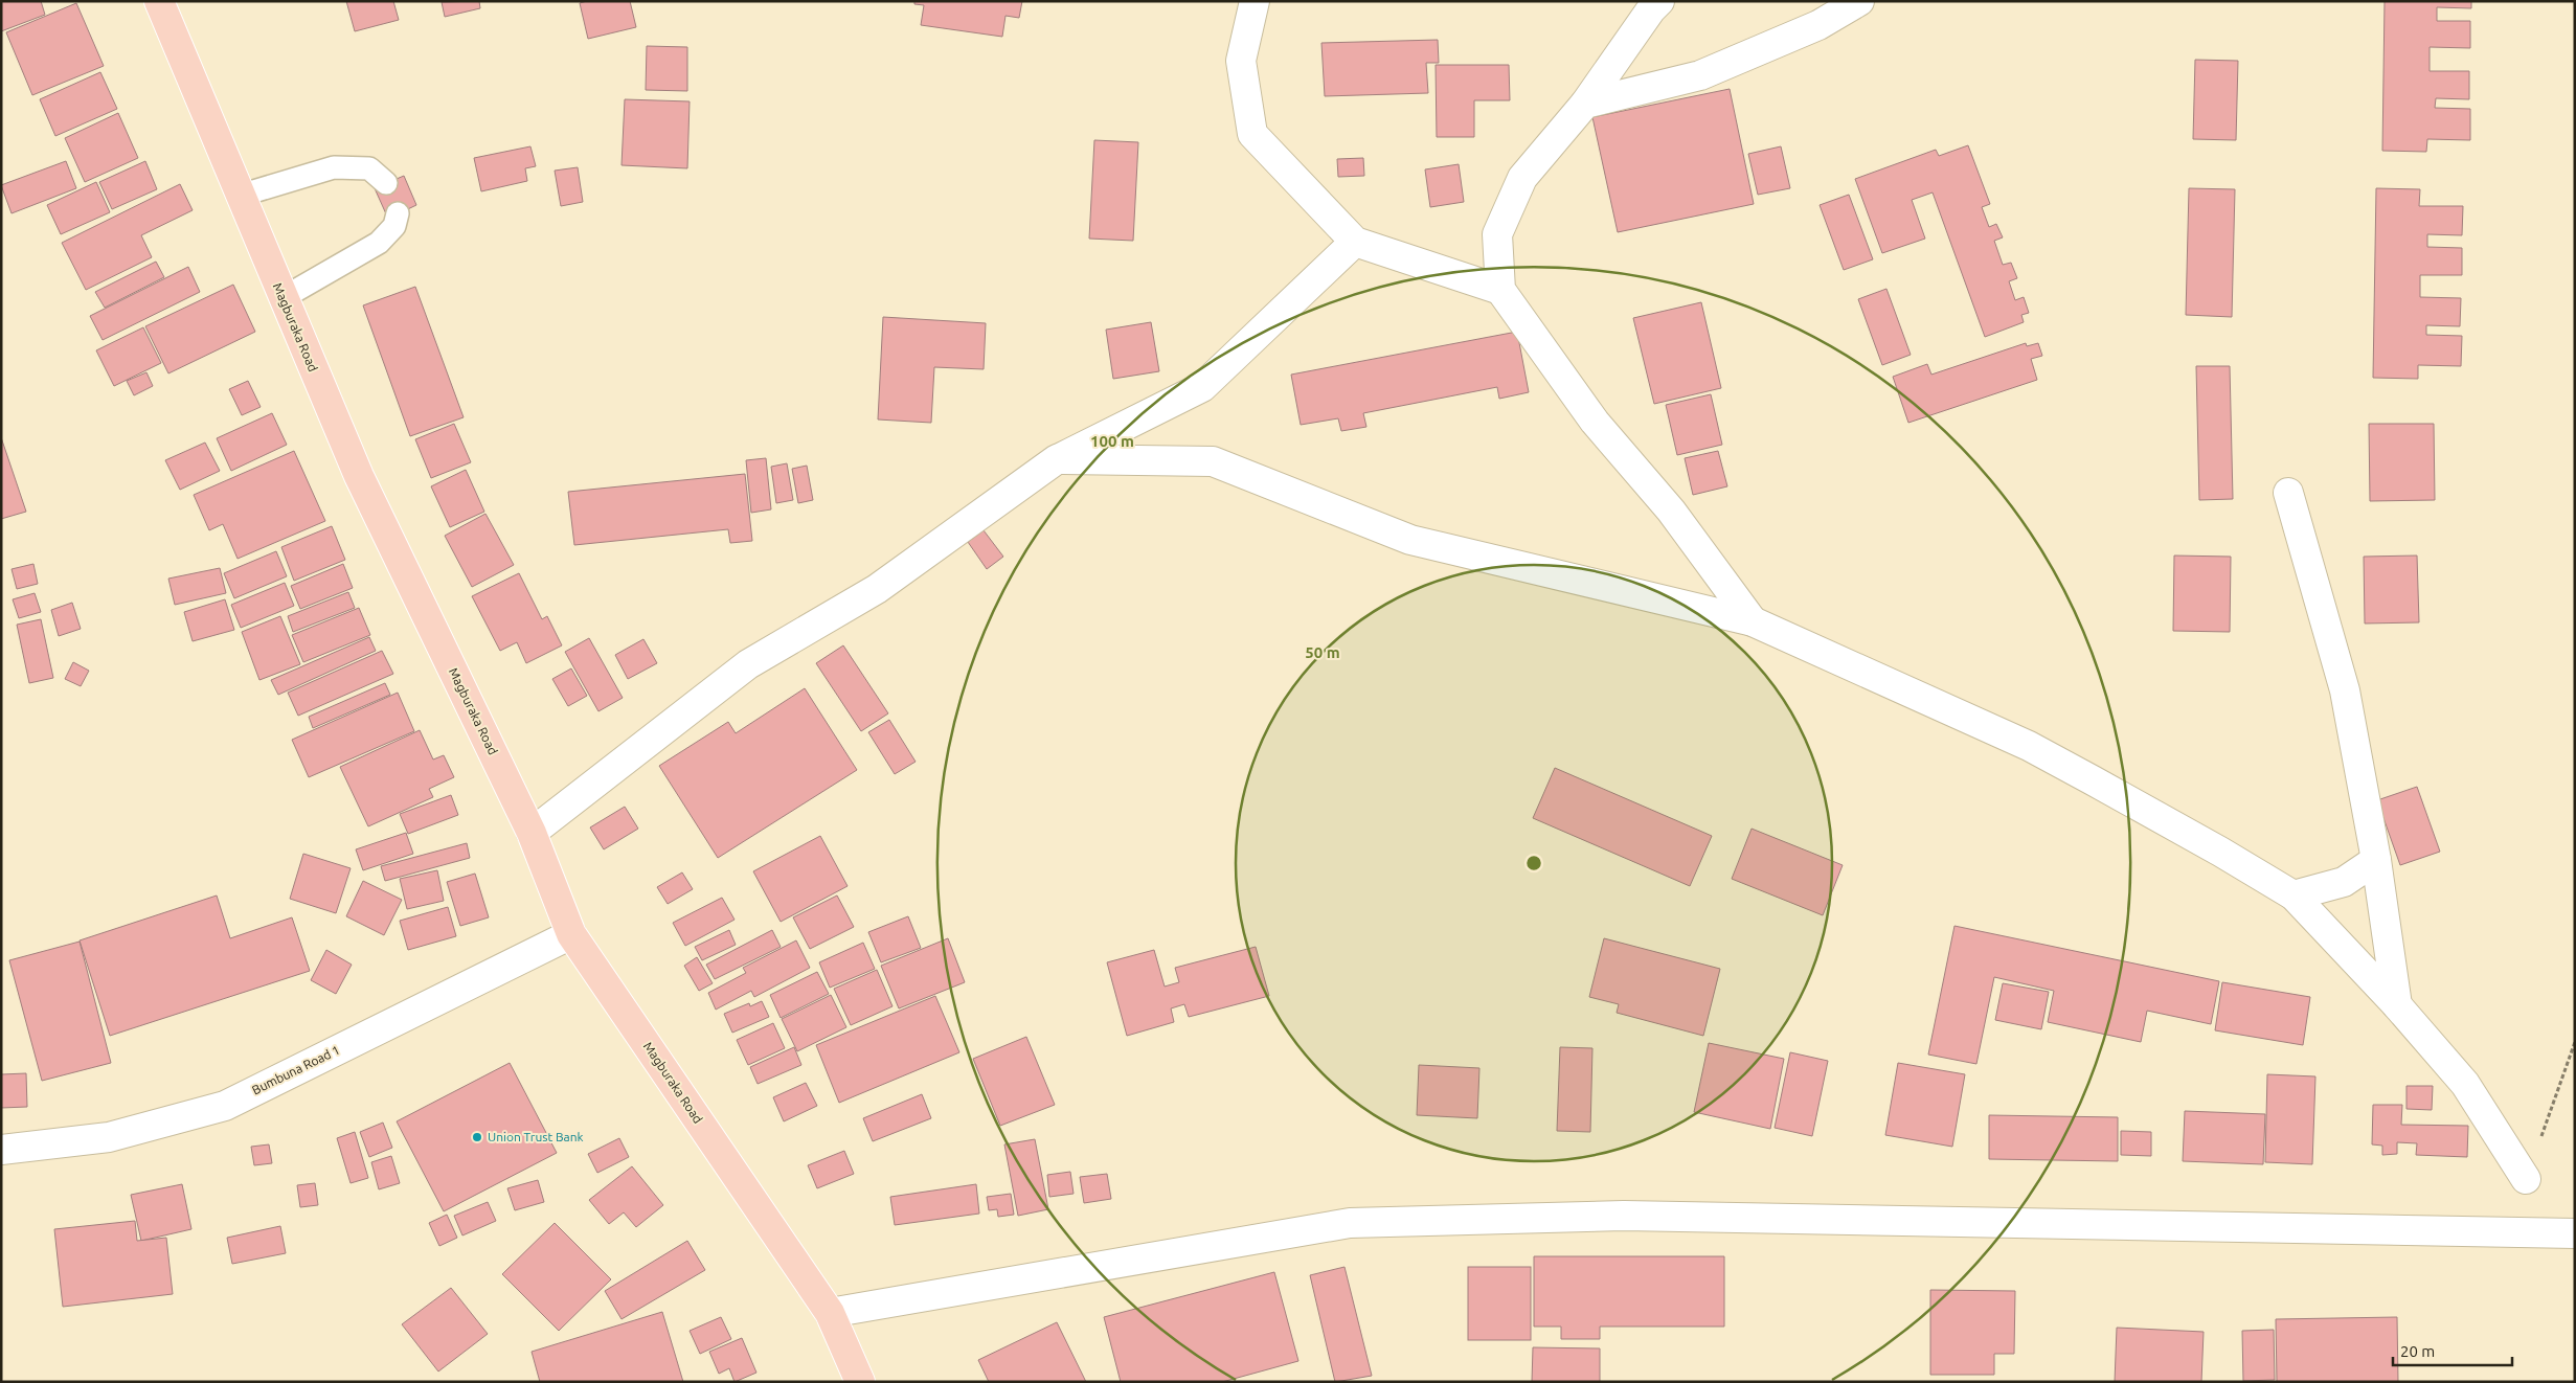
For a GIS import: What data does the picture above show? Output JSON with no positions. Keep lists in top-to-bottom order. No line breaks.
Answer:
{"streets":{"main road":["Magburaka Road"],"street":["Bumbuna Road 1"]},"crossings":[["Magburaka Road","Bumbuna Road 1"]],"places":["Union Trust Bank"],"scale_bar":"20 m","rings":["100 m","50 m"]}
